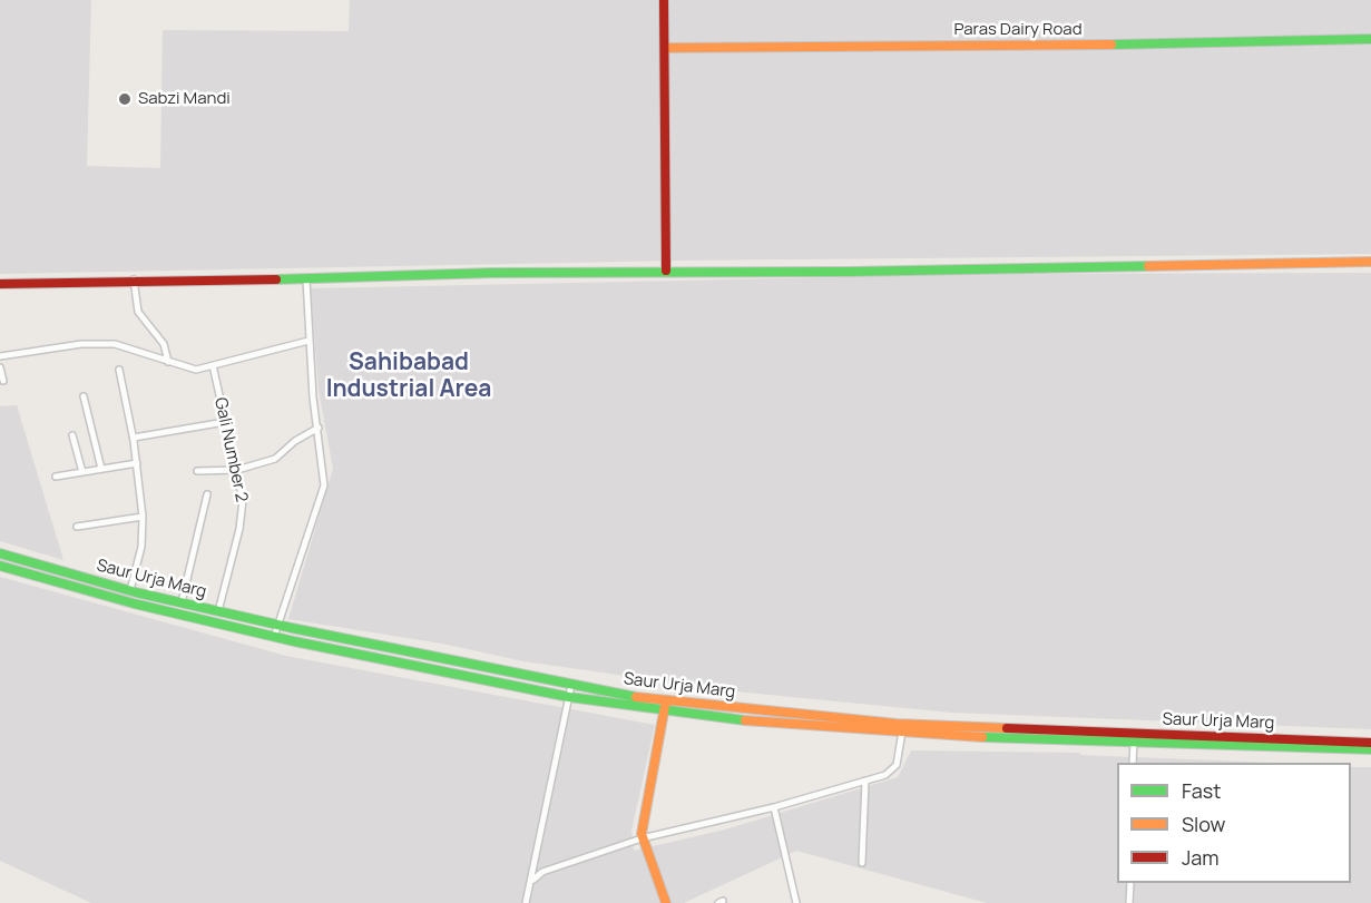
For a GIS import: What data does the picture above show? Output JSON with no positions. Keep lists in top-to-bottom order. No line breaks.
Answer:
{"streets":{"street":["Paras Dairy Road","Gali Number 2","Saur Urja Marg"]},"crossings":[["Gali Number 2","Saur Urja Marg"]],"districts":["Sahibabad Industrial Area"],"places":["Sabzi Mandi"],"legend":["Fast","Slow","Jam"]}
